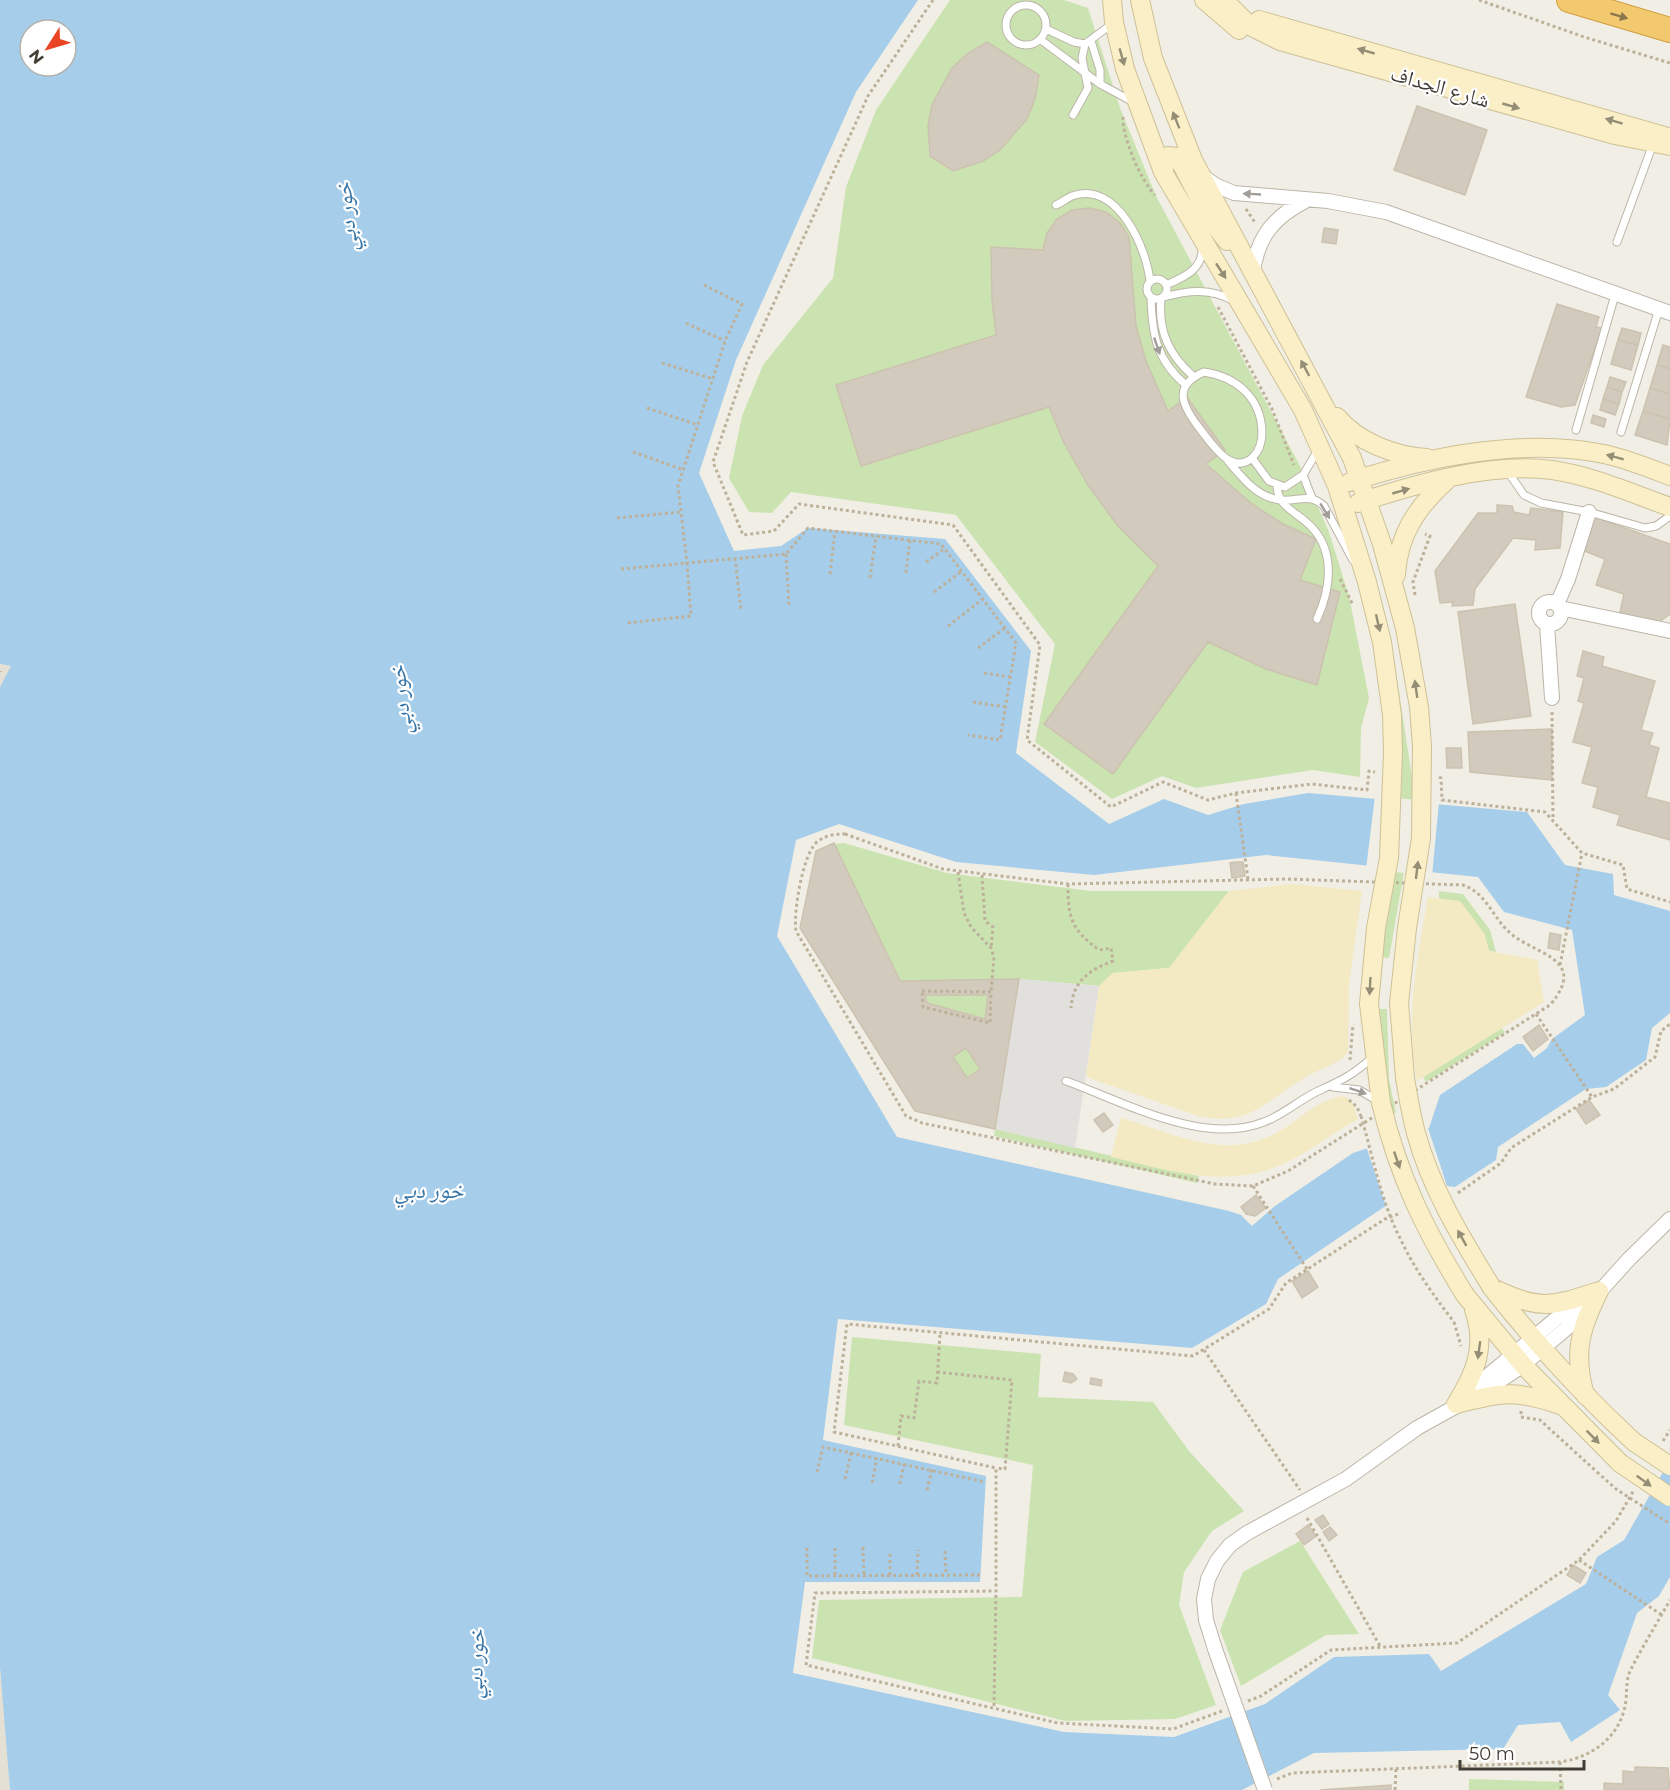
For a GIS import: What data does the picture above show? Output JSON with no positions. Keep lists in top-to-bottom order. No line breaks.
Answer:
{"streets":{"street":["شارع الجداف"]},"water":["خور دبي"],"scale_bar":"50 m","north":"bottom left"}
